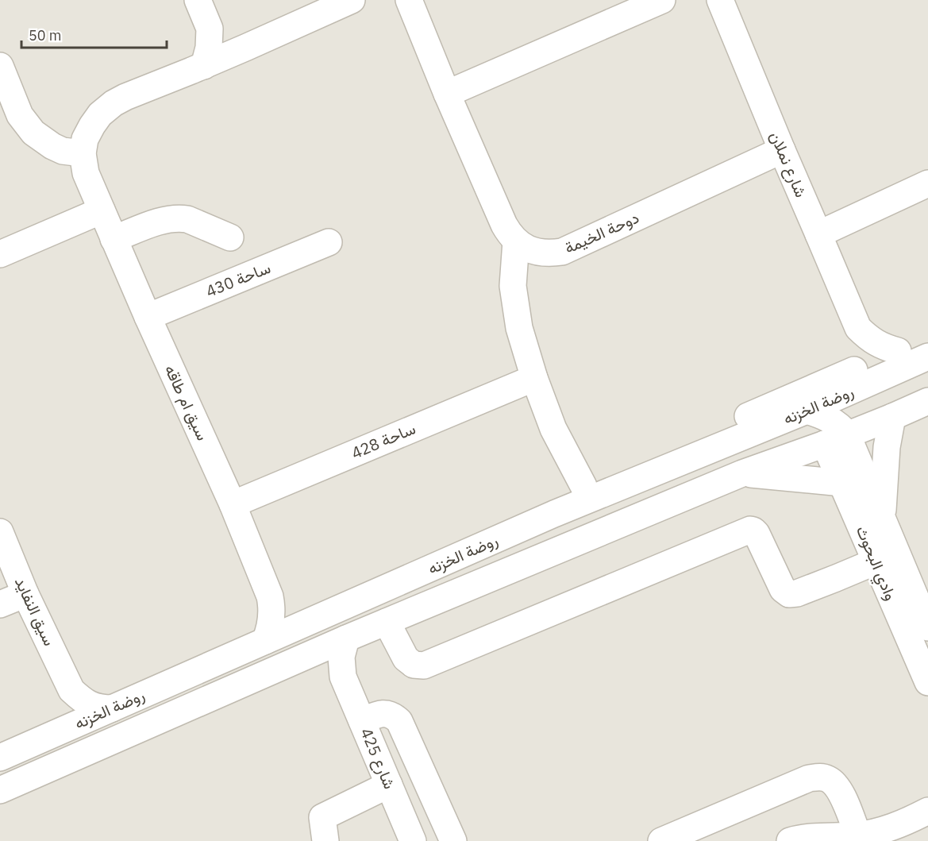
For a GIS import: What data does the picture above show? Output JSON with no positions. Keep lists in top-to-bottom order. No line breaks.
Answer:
{"streets":{"street":["شارع نملان","دوحة الخيمة","ساحة 430","سيق ام طاقه","روضة الخزنه","ساحة 428","وادي البحوث","سيق النفايد","شارع 425"]},"crossings":[["شارع نملان","دوحة الخيمة"],["ساحة 430","سيق ام طاقه"],["سيق ام طاقه","روضة الخزنه"],["سيق ام طاقه","ساحة 428"],["روضة الخزنه","وادي البحوث"],["روضة الخزنه","سيق النفايد"],["روضة الخزنه","شارع 425"]],"scale_bar":"50 m"}
